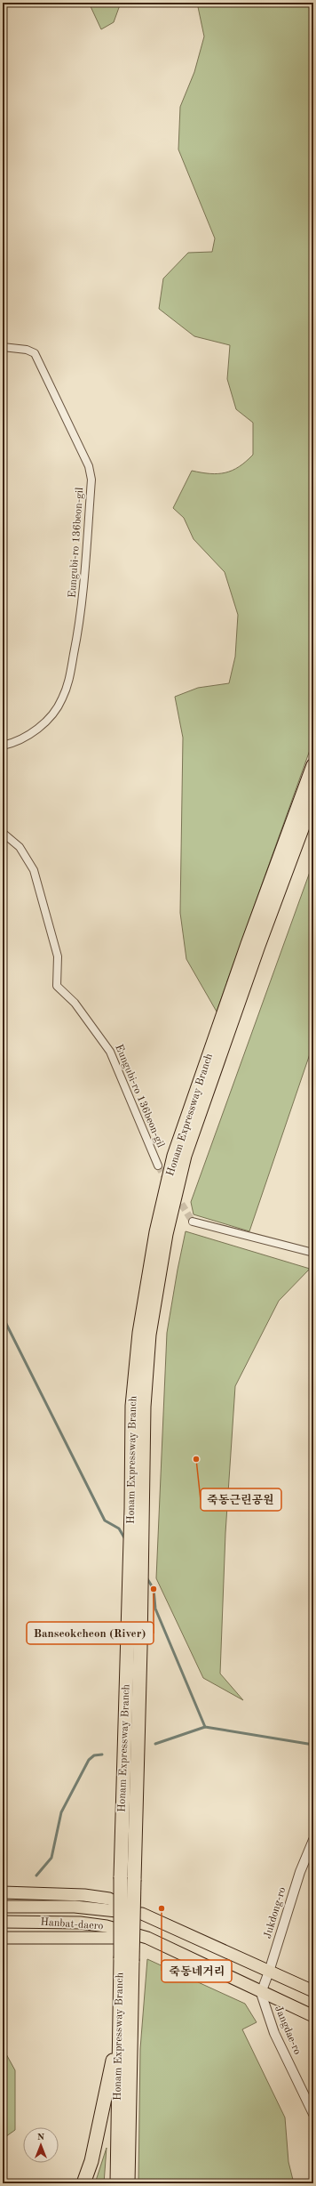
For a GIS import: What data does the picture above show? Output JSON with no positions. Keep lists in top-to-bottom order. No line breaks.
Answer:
{"streets":{"highway":["Honam Expressway Branch"],"main road":["Hanbat-daero"],"street":["Eungubi-ro 136beon-gil","Jukdong-ro","Jangdae-ro"]},"crossings":[["Jukdong-ro","Hanbat-daero"],["Jukdong-ro","Jangdae-ro"],["Hanbat-daero","Jangdae-ro"]],"places":["죽동근린공원","Banseokcheon (River)","죽동네거리"],"north":"top"}
